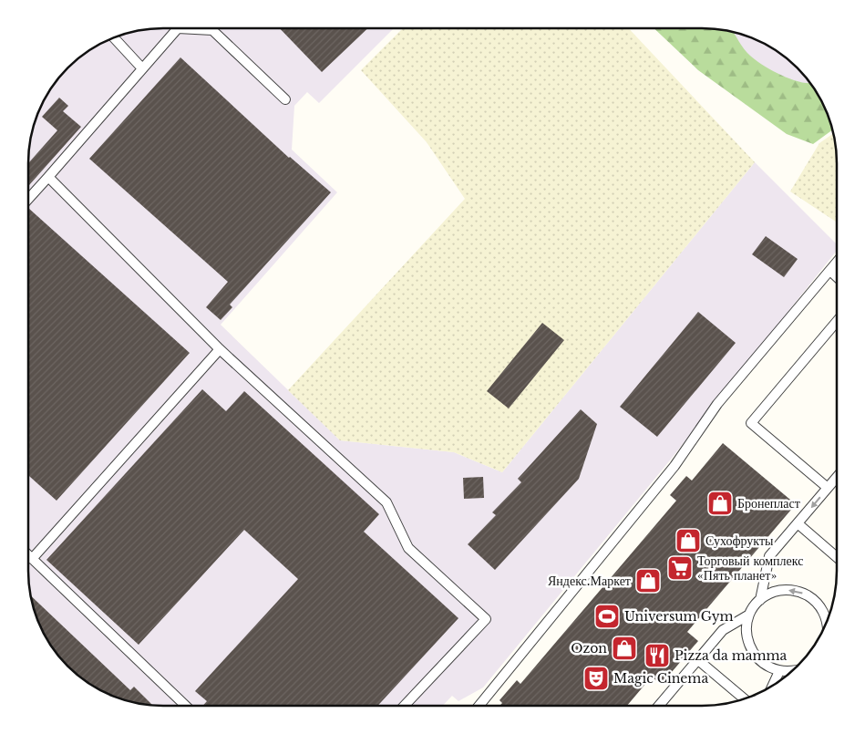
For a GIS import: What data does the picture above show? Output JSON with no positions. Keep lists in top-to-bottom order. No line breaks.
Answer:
{"places":{"shop":["Бронепласт","Сухофрукты","Яндекс.Маркет","Ozon"],"supermarket":["Торговый комплекс «Пять планет»"],"sports":["Universum Gym"],"restaurant":["Pizza da mamma"],"theatre":["Magic Cinema"]}}
